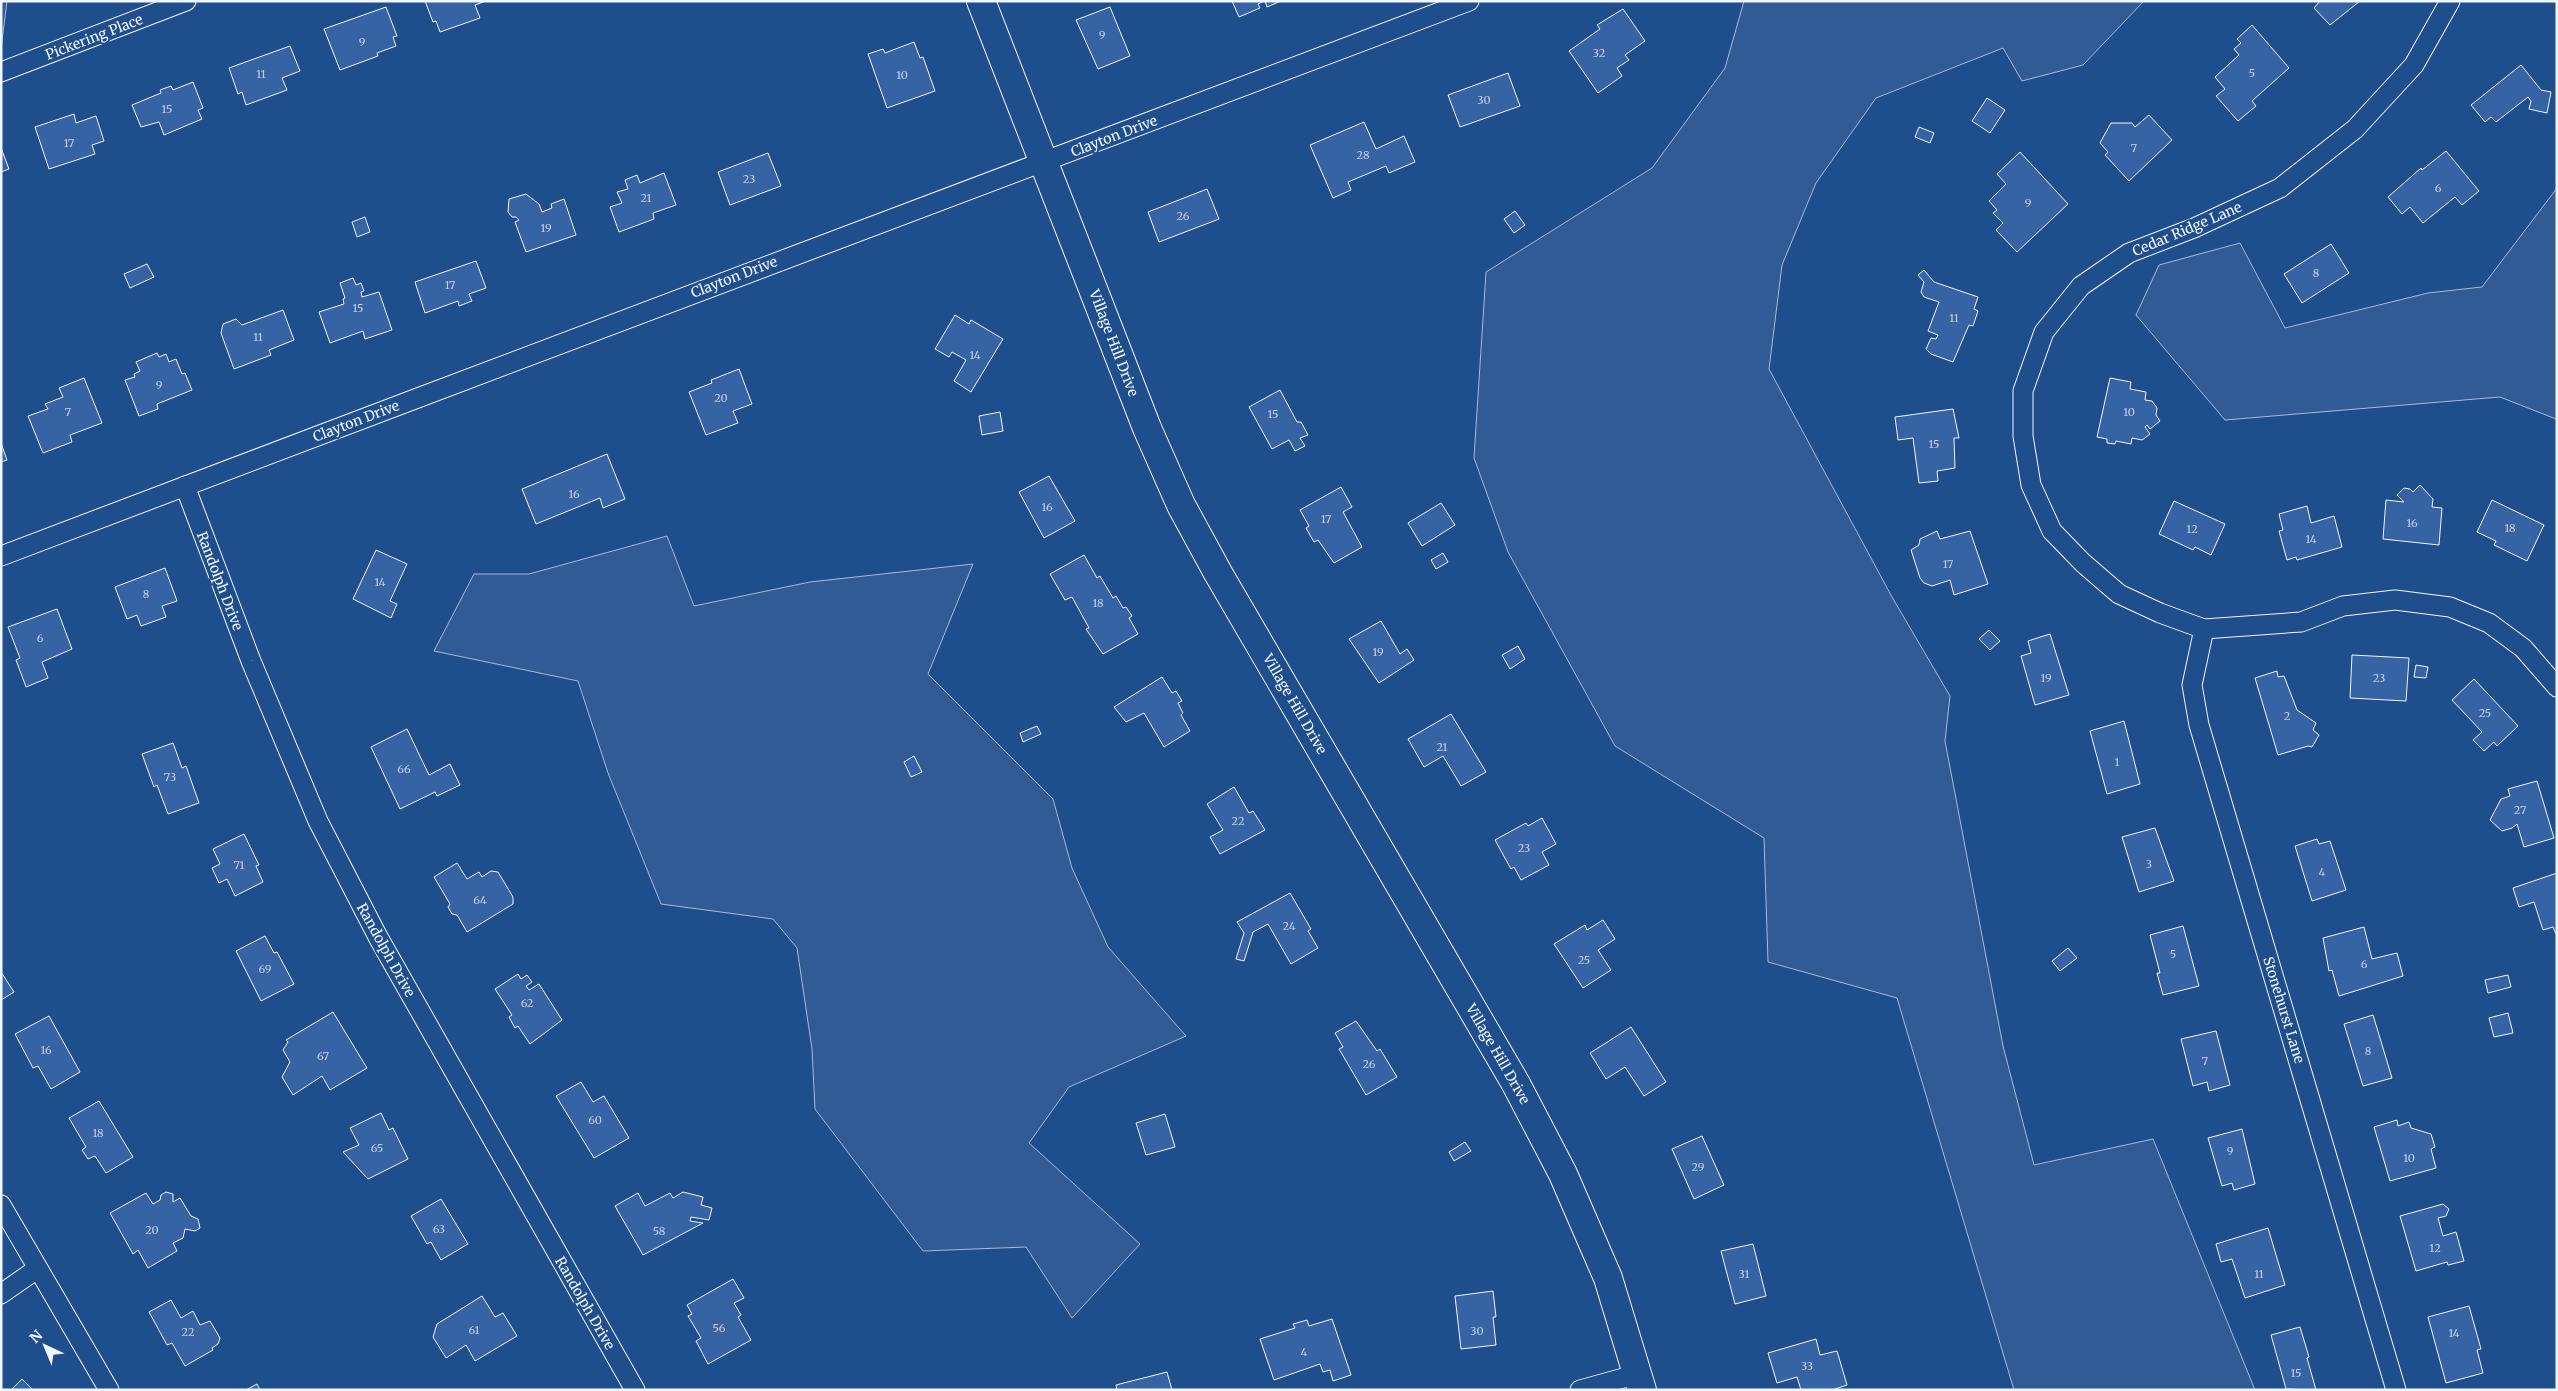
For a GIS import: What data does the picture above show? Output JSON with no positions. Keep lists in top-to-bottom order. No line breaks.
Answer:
{"streets":{"street":["Pickering Place","Clayton Drive","Cedar Ridge Lane","Village Hill Drive","Randolph Drive","Stonehurst Lane"]},"crossings":[["Clayton Drive","Village Hill Drive"],["Clayton Drive","Randolph Drive"],["Cedar Ridge Lane","Stonehurst Lane"]],"house_numbers":["9","9","32","5","11","10","30","15","17","7","28","23","6","21","9","26","19","8","17","15","11","11","14","9","20","7","10","15","15","16","16","17","16","18","12","14","17","14","8","18","6","19","19","23","25","2","21","1","66","73","27","22","23","3","71","4","64","24","5","25","6","69","62","16","8","67","7","26","60","18","65","9","10","29","63","20","58","12","31","11","56","61","30","22","14","4","33","15"],"north":"top left"}
